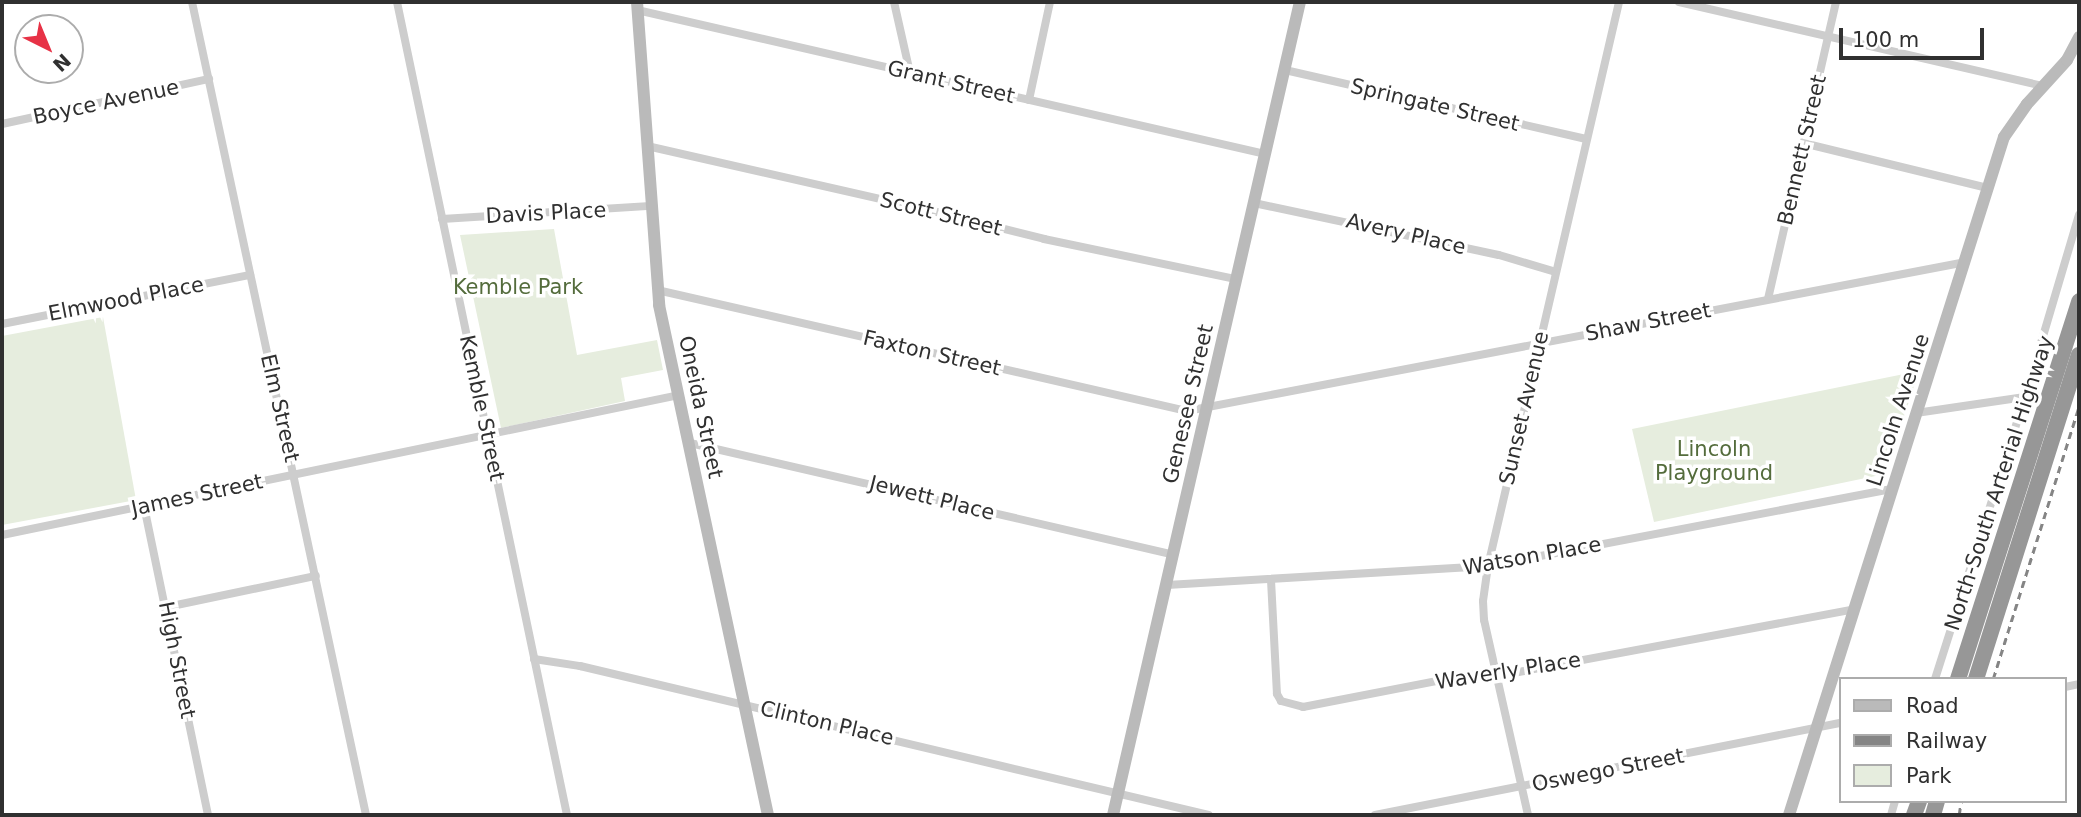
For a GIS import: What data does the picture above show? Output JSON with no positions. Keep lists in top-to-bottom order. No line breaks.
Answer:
{"streets":{"highway":["North-South Arterial Highway"],"street":["Grant Street","Boyce Avenue","Springate Street","Bennett Street","Davis Place","Scott Street","Avery Place","Elmwood Place","Shaw Street","Faxton Street","Genesee Street","Oneida Street","Elm Street","Kemble Street","Sunset Avenue","Lincoln Avenue","James Street","Jewett Place","Watson Place","High Street","Waverly Place","Clinton Place","Oswego Street"]},"crossings":[["Grant Street","Genesee Street"],["Grant Street","Oneida Street"],["Boyce Avenue","Elm Street"],["Springate Street","Genesee Street"],["Springate Street","Sunset Avenue"],["Bennett Street","Shaw Street"],["Davis Place","Oneida Street"],["Davis Place","Kemble Street"],["Scott Street","Genesee Street"],["Scott Street","Oneida Street"],["Avery Place","Genesee Street"],["Avery Place","Sunset Avenue"],["Elmwood Place","Elm Street"],["Shaw Street","Faxton Street"],["Shaw Street","Genesee Street"],["Shaw Street","Sunset Avenue"],["Shaw Street","Lincoln Avenue"],["Faxton Street","Genesee Street"],["Faxton Street","Oneida Street"],["Genesee Street","Jewett Place"],["Genesee Street","Watson Place"],["Genesee Street","Clinton Place"],["Oneida Street","James Street"],["Oneida Street","Jewett Place"],["Oneida Street","Clinton Place"],["Elm Street","James Street"],["Kemble Street","James Street"],["Kemble Street","Clinton Place"],["Sunset Avenue","Watson Place"],["Sunset Avenue","Waverly Place"],["Sunset Avenue","Oswego Street"],["Lincoln Avenue","Watson Place"],["Lincoln Avenue","Waverly Place"],["Lincoln Avenue","Oswego Street"],["James Street","High Street"],["Watson Place","Waverly Place"]],"parks":["Kemble Park","Lincoln Playground"],"legend":["Road","Railway","Park"],"scale_bar":"100 m","north":"bottom right"}
